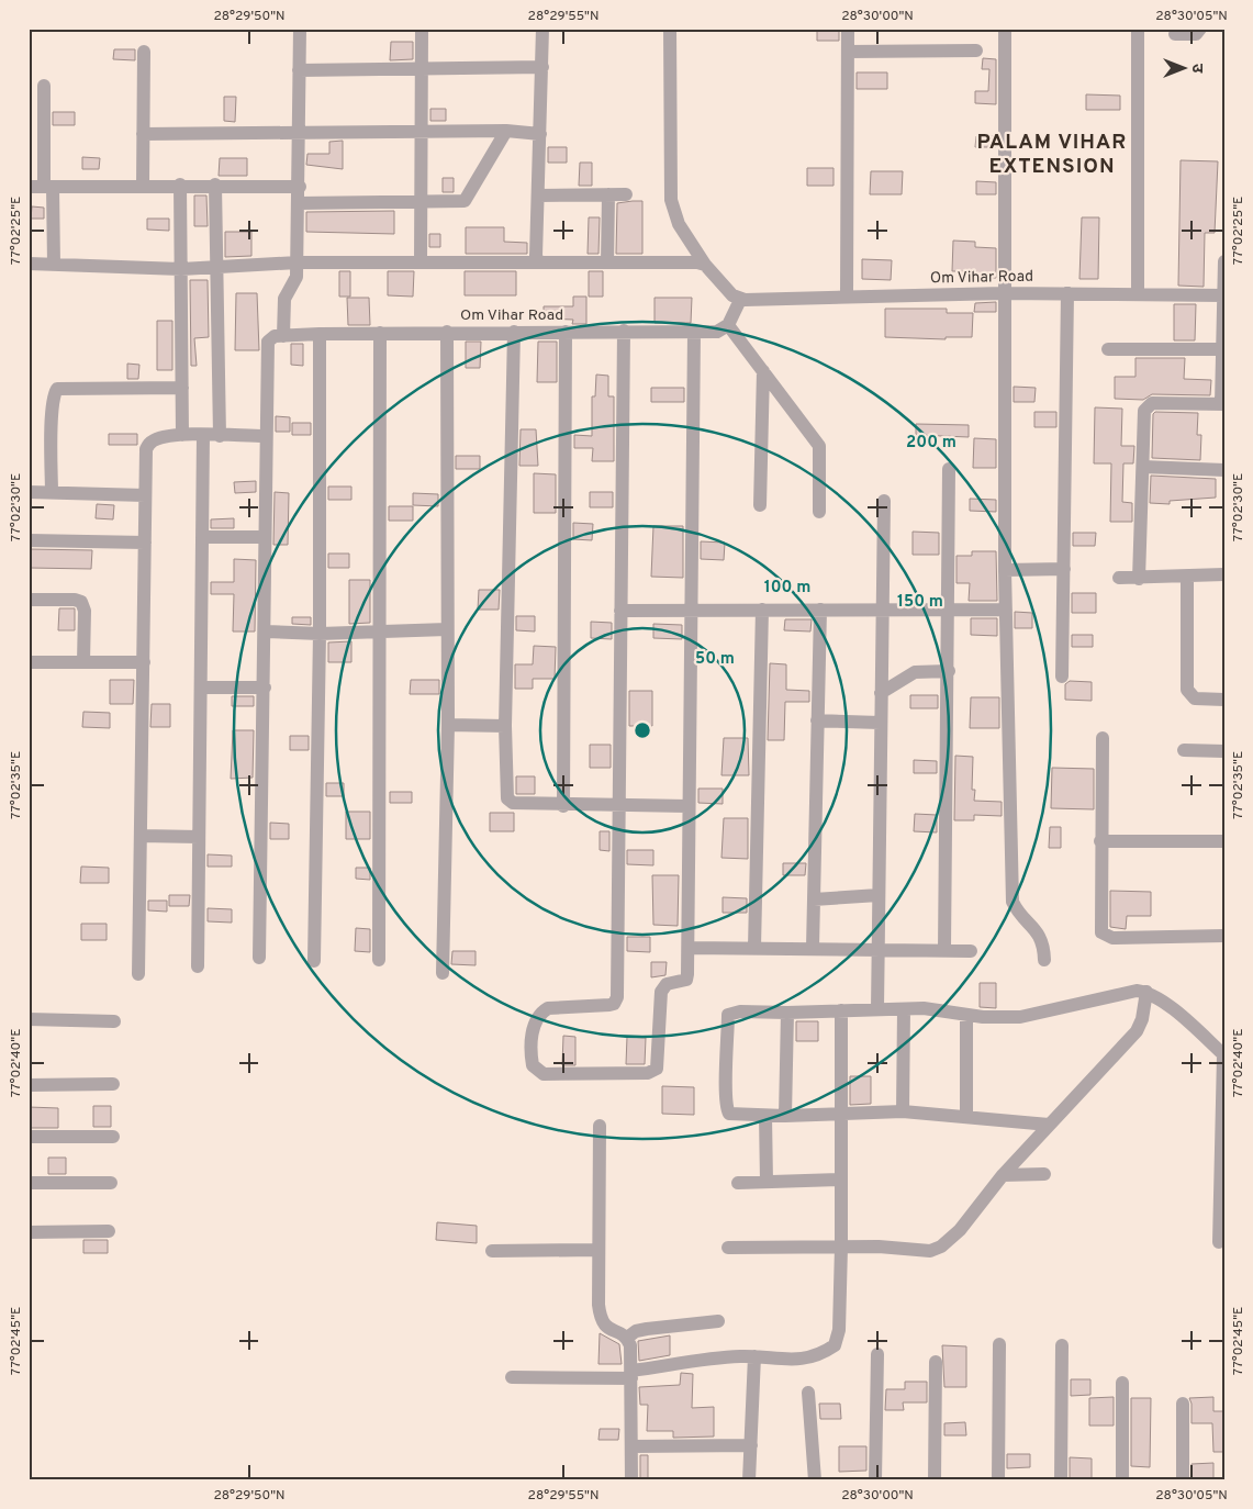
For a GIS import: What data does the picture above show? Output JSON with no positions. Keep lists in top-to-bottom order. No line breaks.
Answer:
{"streets":{"street":["Om Vihar Road"]},"districts":["PALAM VIHAR EXTENSION"],"north":"right","coordinates":["28°29'50\"N","28°29'55\"N","28°30'00\"N","28°30'05\"N","77°02'25\"E","77°02'30\"E","77°02'35\"E","77°02'40\"E","77°02'45\"E"],"rings":["200 m","100 m","150 m","50 m"]}
